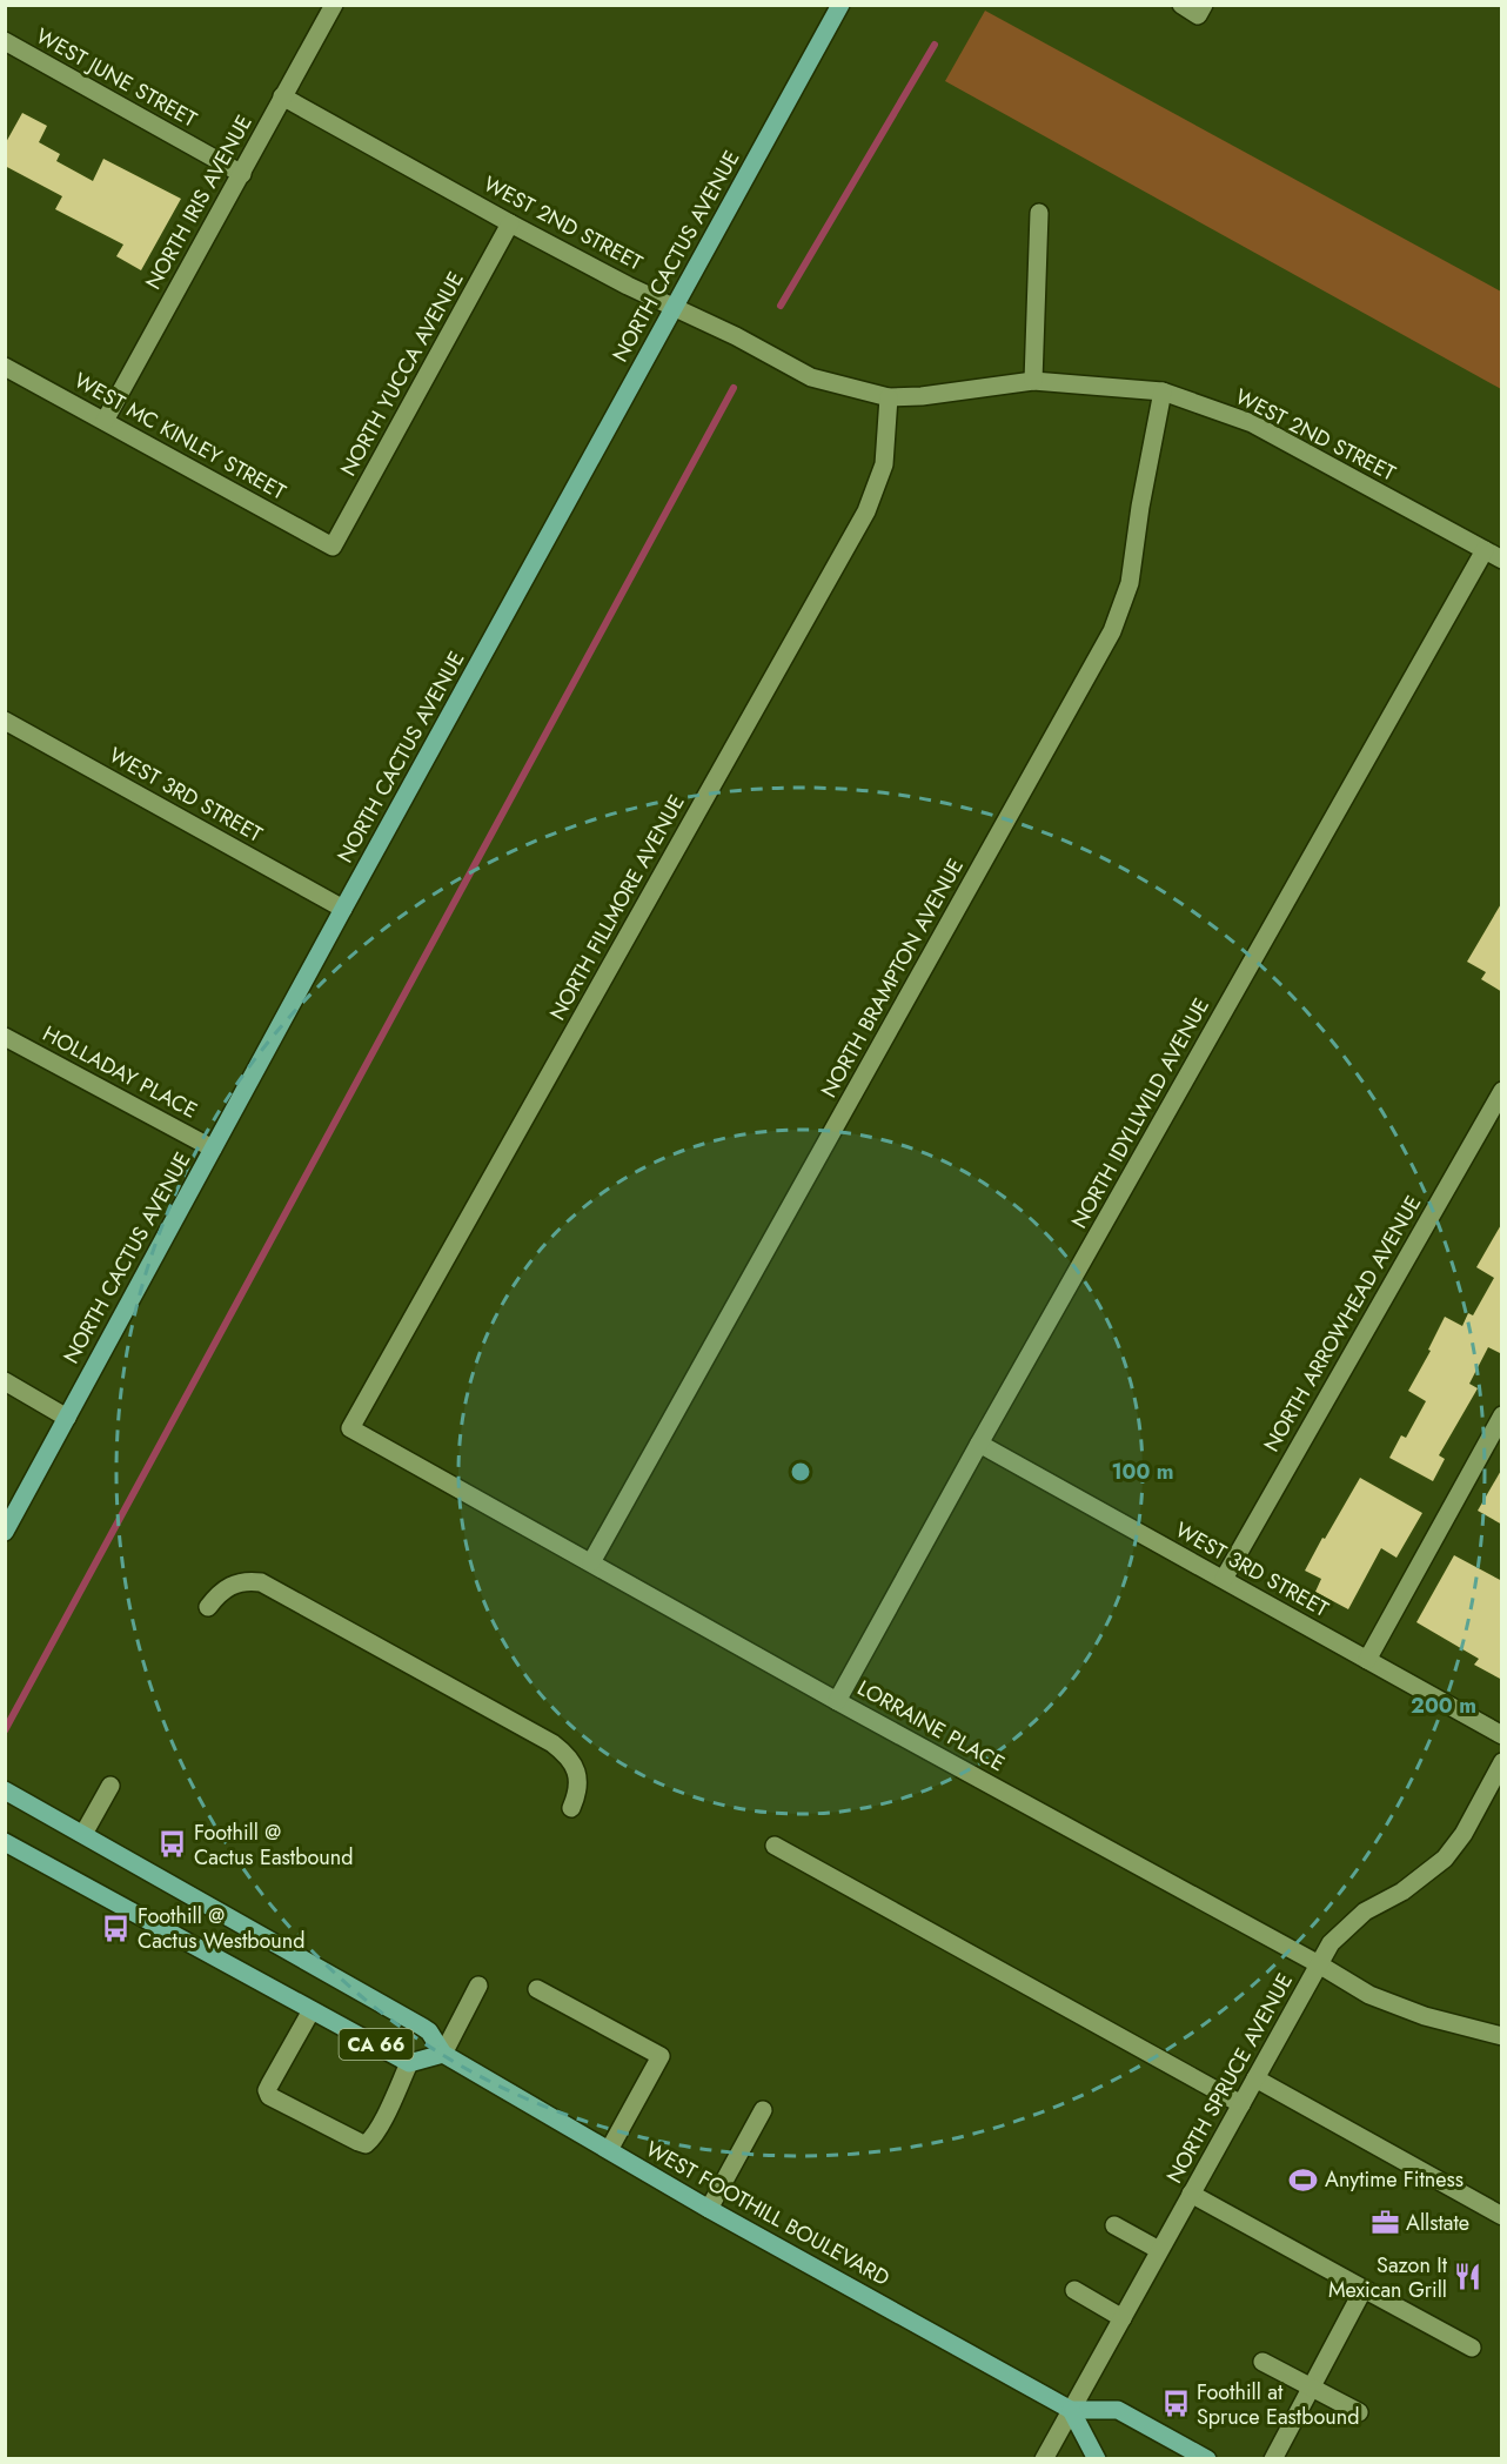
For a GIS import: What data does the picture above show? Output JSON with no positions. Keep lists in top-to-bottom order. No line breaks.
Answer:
{"streets":{"main road":["NORTH CACTUS AVENUE","CA 66","WEST FOOTHILL BOULEVARD"],"street":["WEST JUNE STREET","NORTH IRIS AVENUE","WEST 2ND STREET","NORTH YUCCA AVENUE","WEST MC KINLEY STREET","WEST 3RD STREET","NORTH FILLMORE AVENUE","NORTH BRAMPTON AVENUE","HOLLADAY PLACE","NORTH IDYLLWILD AVENUE","NORTH ARROWHEAD AVENUE","LORRAINE PLACE","NORTH SPRUCE AVENUE"]},"crossings":[["WEST JUNE STREET","NORTH IRIS AVENUE"],["NORTH IRIS AVENUE","WEST 2ND STREET"],["NORTH IRIS AVENUE","WEST MC KINLEY STREET"],["WEST 2ND STREET","NORTH CACTUS AVENUE"],["WEST 2ND STREET","NORTH YUCCA AVENUE"],["WEST 2ND STREET","NORTH FILLMORE AVENUE"],["WEST 2ND STREET","NORTH BRAMPTON AVENUE"],["WEST 2ND STREET","NORTH IDYLLWILD AVENUE"],["NORTH CACTUS AVENUE","WEST 3RD STREET"],["NORTH CACTUS AVENUE","HOLLADAY PLACE"],["NORTH YUCCA AVENUE","WEST MC KINLEY STREET"],["WEST 3RD STREET","NORTH IDYLLWILD AVENUE"],["WEST 3RD STREET","NORTH ARROWHEAD AVENUE"],["NORTH FILLMORE AVENUE","LORRAINE PLACE"],["NORTH BRAMPTON AVENUE","LORRAINE PLACE"],["NORTH IDYLLWILD AVENUE","LORRAINE PLACE"],["LORRAINE PLACE","NORTH SPRUCE AVENUE"],["CA 66","WEST FOOTHILL BOULEVARD"],["NORTH SPRUCE AVENUE","WEST FOOTHILL BOULEVARD"]],"places":{"bus stop":["Foothill @ Cactus Eastbound","Foothill @ Cactus Westbound","Foothill at Spruce Eastbound"],"sports":["Anytime Fitness"],"office":["Allstate"],"restaurant":["Sazon It Mexican Grill"]},"rings":["100 m","200 m"]}
